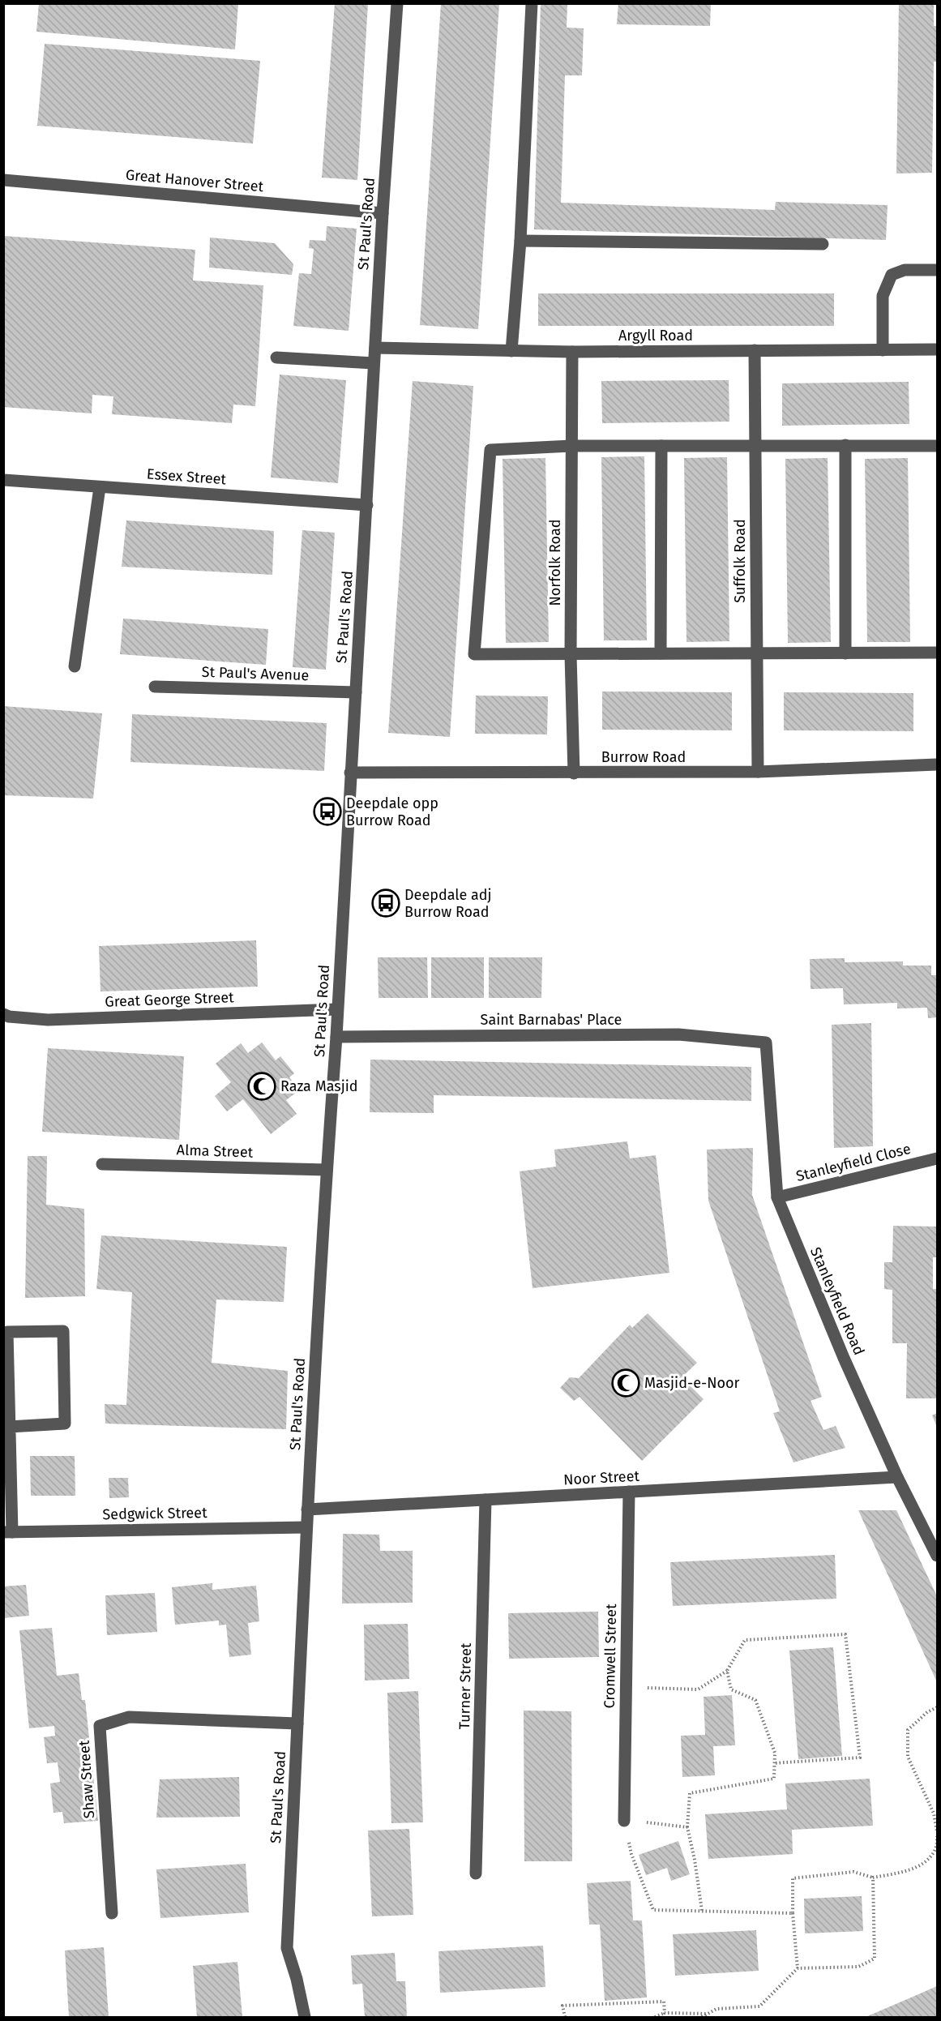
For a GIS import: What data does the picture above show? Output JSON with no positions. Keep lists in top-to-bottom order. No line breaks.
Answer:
{"streets":{"street":["Great Hanover Street","St Paul's Road","Argyll Road","Essex Street","Suffolk Road","Norfolk Road","St Paul's Avenue","Burrow Road","Great George Street","Saint Barnabas' Place","Alma Street","Stanleyfield Close","Stanleyfield Road","Noor Street","Sedgwick Street","Cromwell Street","Turner Street","Shaw Street"]},"crossings":[["Great Hanover Street","St Paul's Road"],["St Paul's Road","Argyll Road"],["St Paul's Road","Essex Street"],["St Paul's Road","St Paul's Avenue"],["St Paul's Road","Burrow Road"],["St Paul's Road","Great George Street"],["St Paul's Road","Saint Barnabas' Place"],["St Paul's Road","Alma Street"],["St Paul's Road","Noor Street"],["St Paul's Road","Sedgwick Street"],["St Paul's Road","Shaw Street"],["Argyll Road","Suffolk Road"],["Argyll Road","Norfolk Road"],["Suffolk Road","Burrow Road"],["Norfolk Road","Burrow Road"],["Saint Barnabas' Place","Stanleyfield Road"],["Stanleyfield Close","Stanleyfield Road"],["Stanleyfield Road","Noor Street"],["Noor Street","Cromwell Street"],["Noor Street","Turner Street"]],"places":{"bus stop":["Deepdale opp Burrow Road","Deepdale adj Burrow Road"],"mosque":["Raza Masjid","Masjid-e-Noor"]}}
